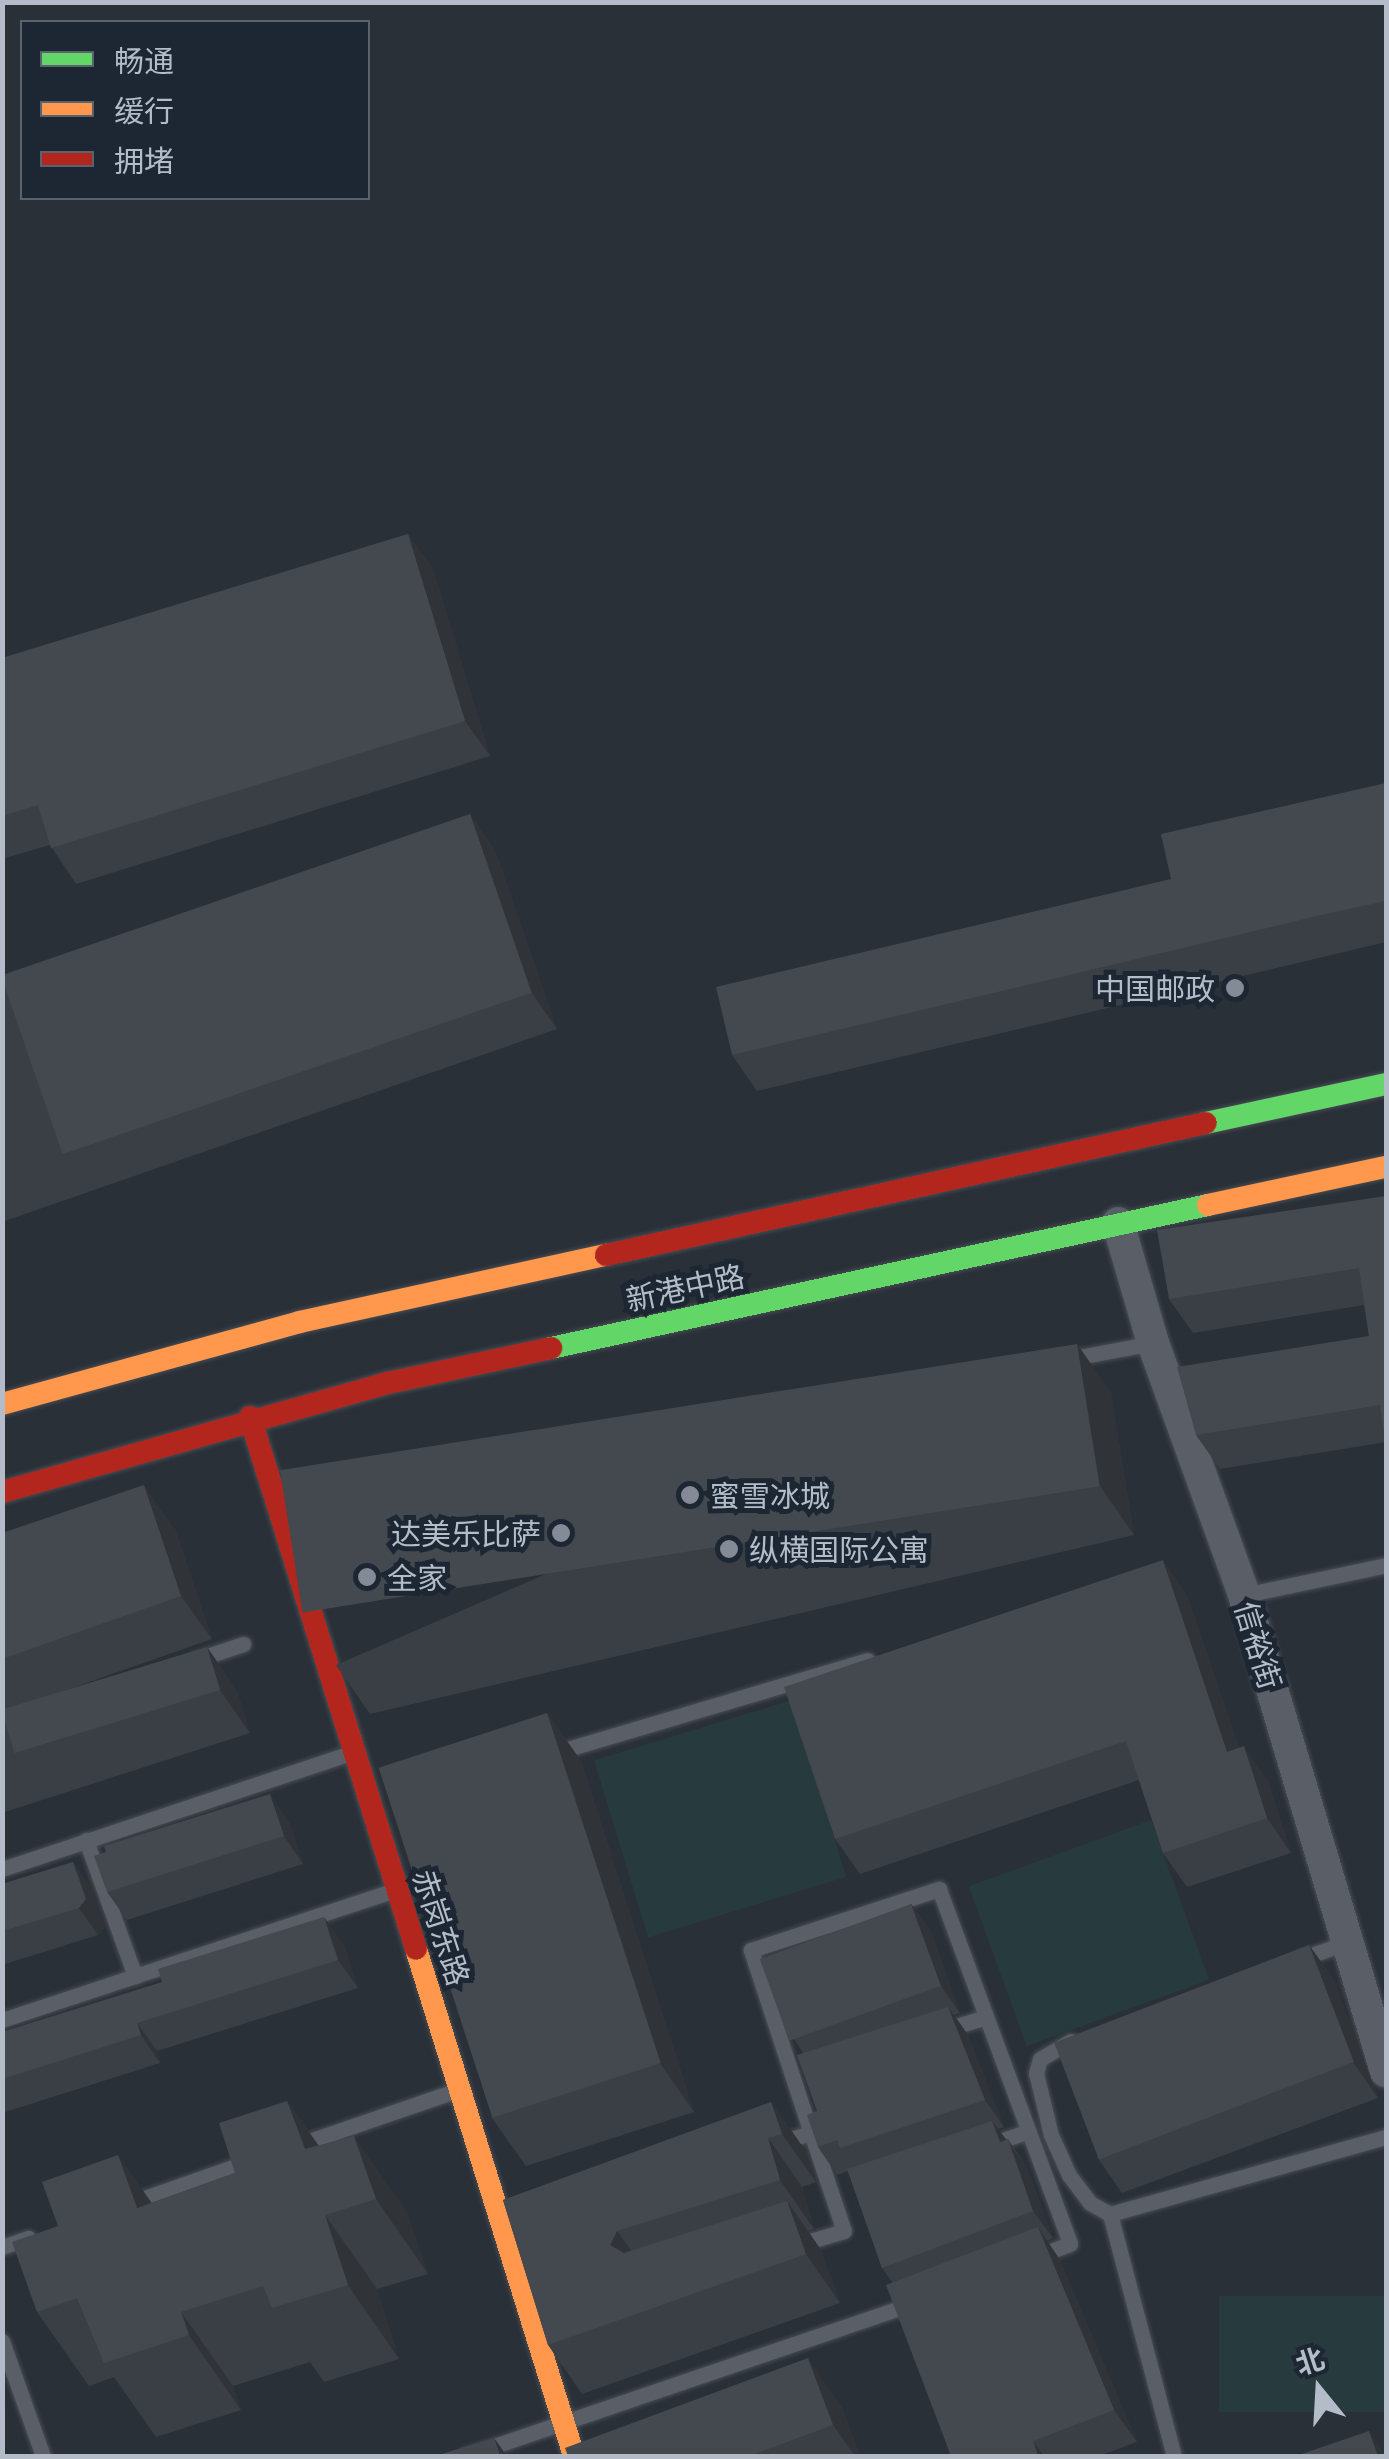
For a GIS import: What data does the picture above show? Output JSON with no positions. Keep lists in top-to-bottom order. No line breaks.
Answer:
{"streets":{"main road":["新港中路","赤岗东路"],"street":["信裕街"]},"crossings":[["新港中路","信裕街"],["新港中路","赤岗东路"]],"places":["中国邮政","蜜雪冰城","达美乐比萨","纵横国际公寓","全家"],"legend":["畅通","缓行","拥堵"],"north":"top"}
